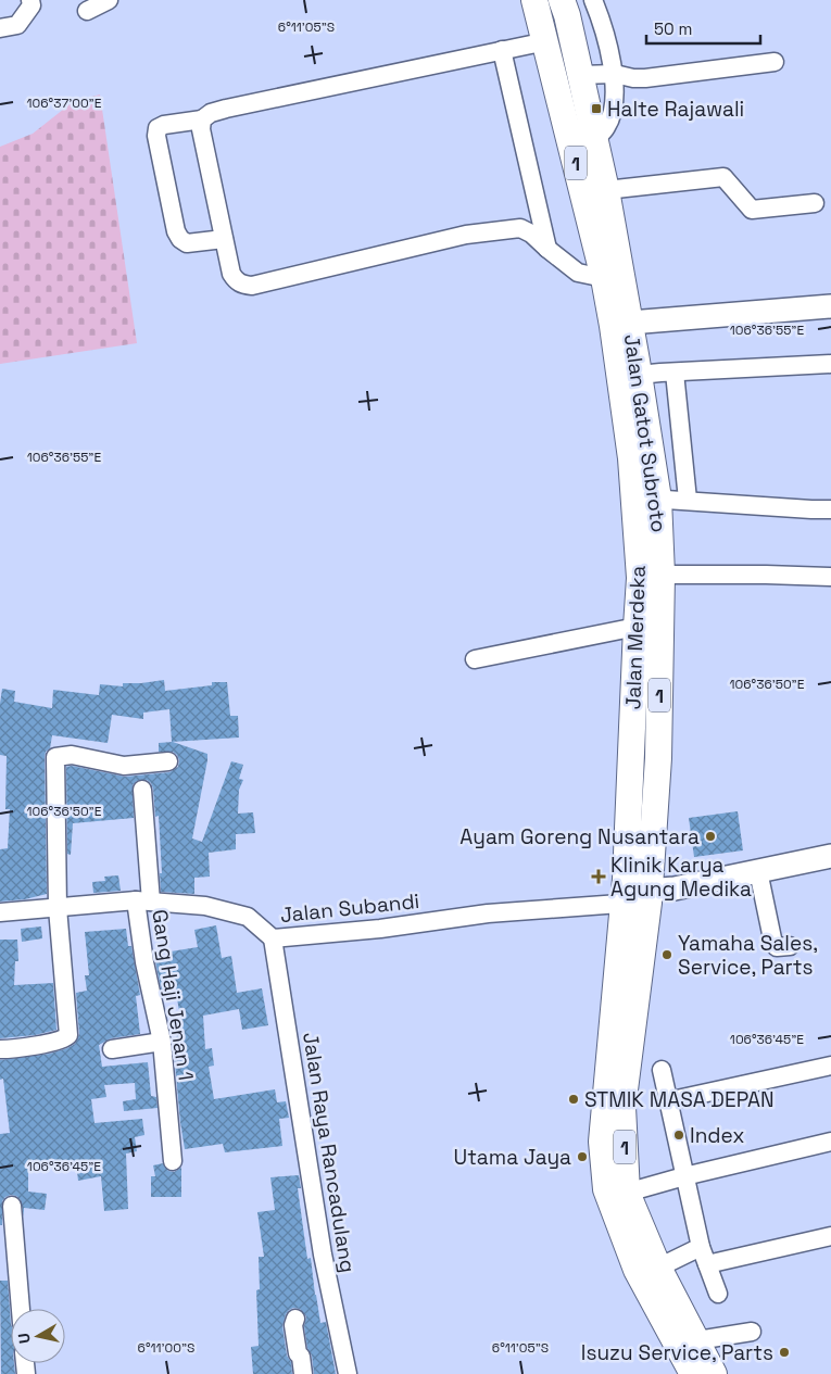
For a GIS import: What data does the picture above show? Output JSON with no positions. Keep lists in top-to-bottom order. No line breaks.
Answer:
{"streets":{"highway":["1","Jalan Gatot Subroto","Jalan Merdeka"],"street":["Jalan Subandi","Gang Haji Jenan 1","Jalan Raya Rancadulang"]},"crossings":[["Jalan Gatot Subroto","Jalan Merdeka"],["Jalan Gatot Subroto","Jalan Subandi"],["Jalan Subandi","Gang Haji Jenan 1"],["Jalan Subandi","Jalan Raya Rancadulang"]],"places":{"transit":["Halte Rajawali"],"other":["Ayam Goreng Nusantara","Yamaha Sales, Service, Parts","STMIK MASA DEPAN","Index","Utama Jaya","Isuzu Service, Parts"],"health":["Klinik Karya Agung Medika"]},"scale_bar":"50 m","north":"left","coordinates":["6°11'05\"S","106°37'00\"E","106°36'55\"E","106°36'50\"E","106°36'45\"E","6°11'00\"S"]}
